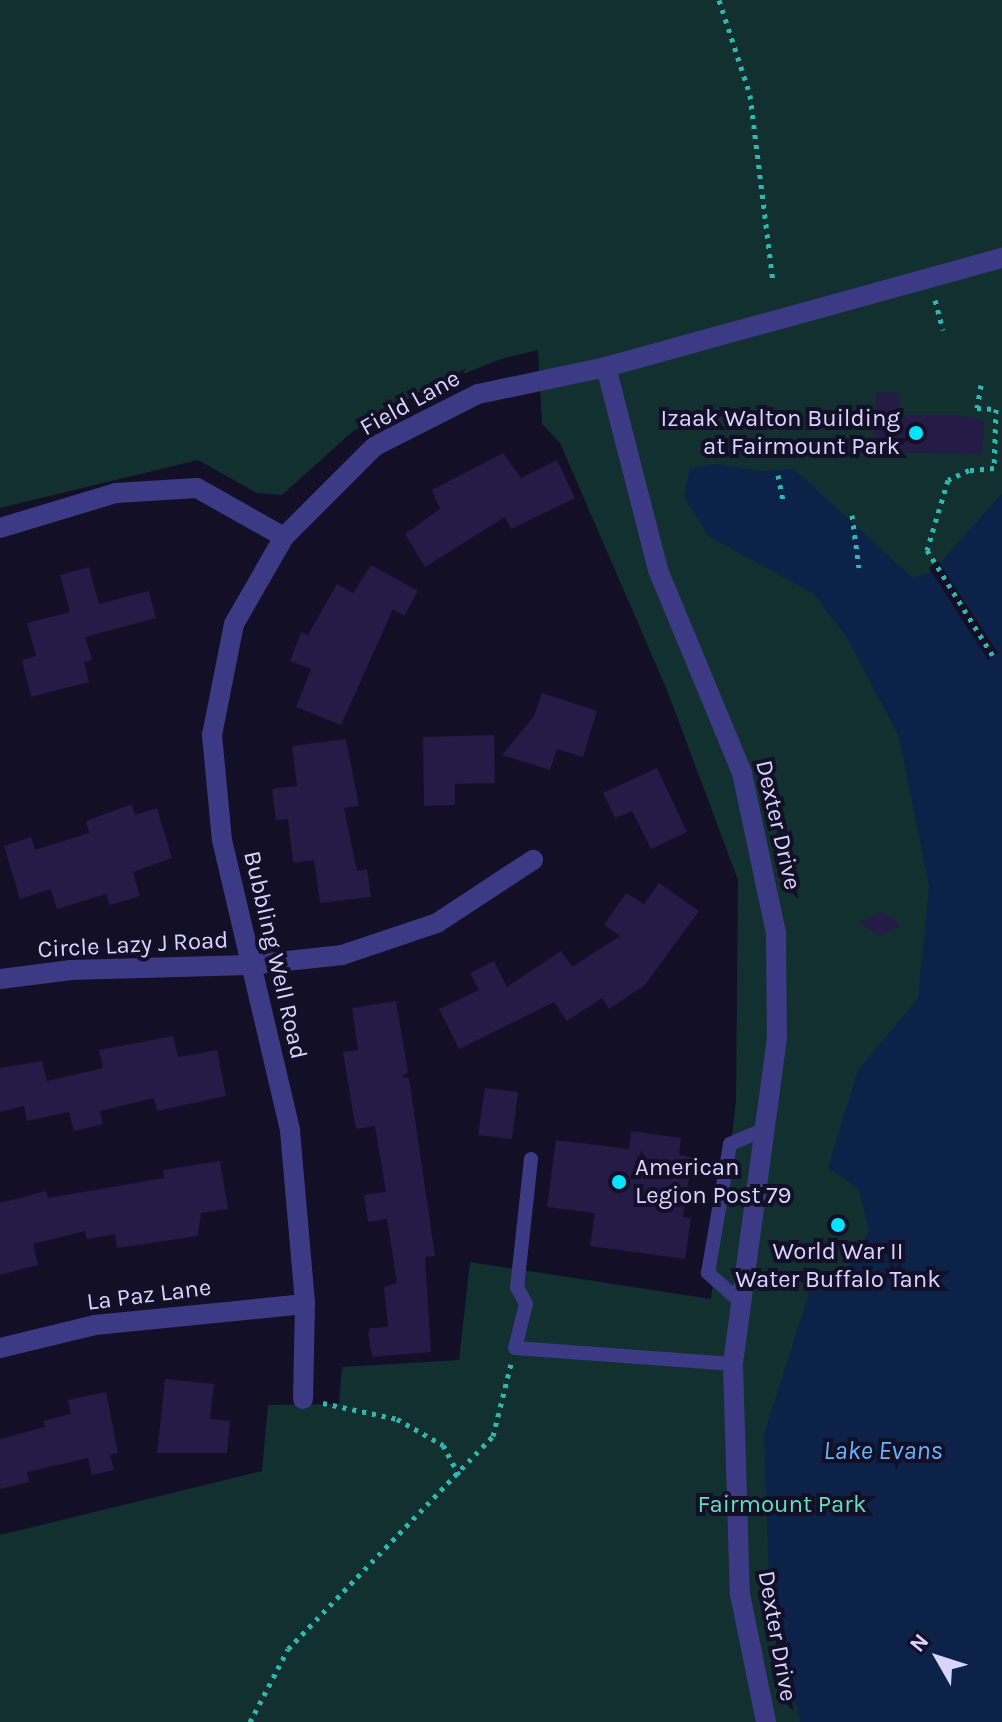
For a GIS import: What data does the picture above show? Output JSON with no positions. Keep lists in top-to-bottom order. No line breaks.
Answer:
{"streets":{"street":["Field Lane","Dexter Drive","Circle Lazy J Road","Bubbling Well Road","La Paz Lane"]},"crossings":[["Field Lane","Dexter Drive"],["Field Lane","Bubbling Well Road"],["Circle Lazy J Road","Bubbling Well Road"],["Bubbling Well Road","La Paz Lane"]],"water":["Lake Evans"],"parks":["Fairmount Park"],"places":["Izaak Walton Building at Fairmount Park","American Legion Post 79","World War II Water Buffalo Tank"],"north":"top left"}
